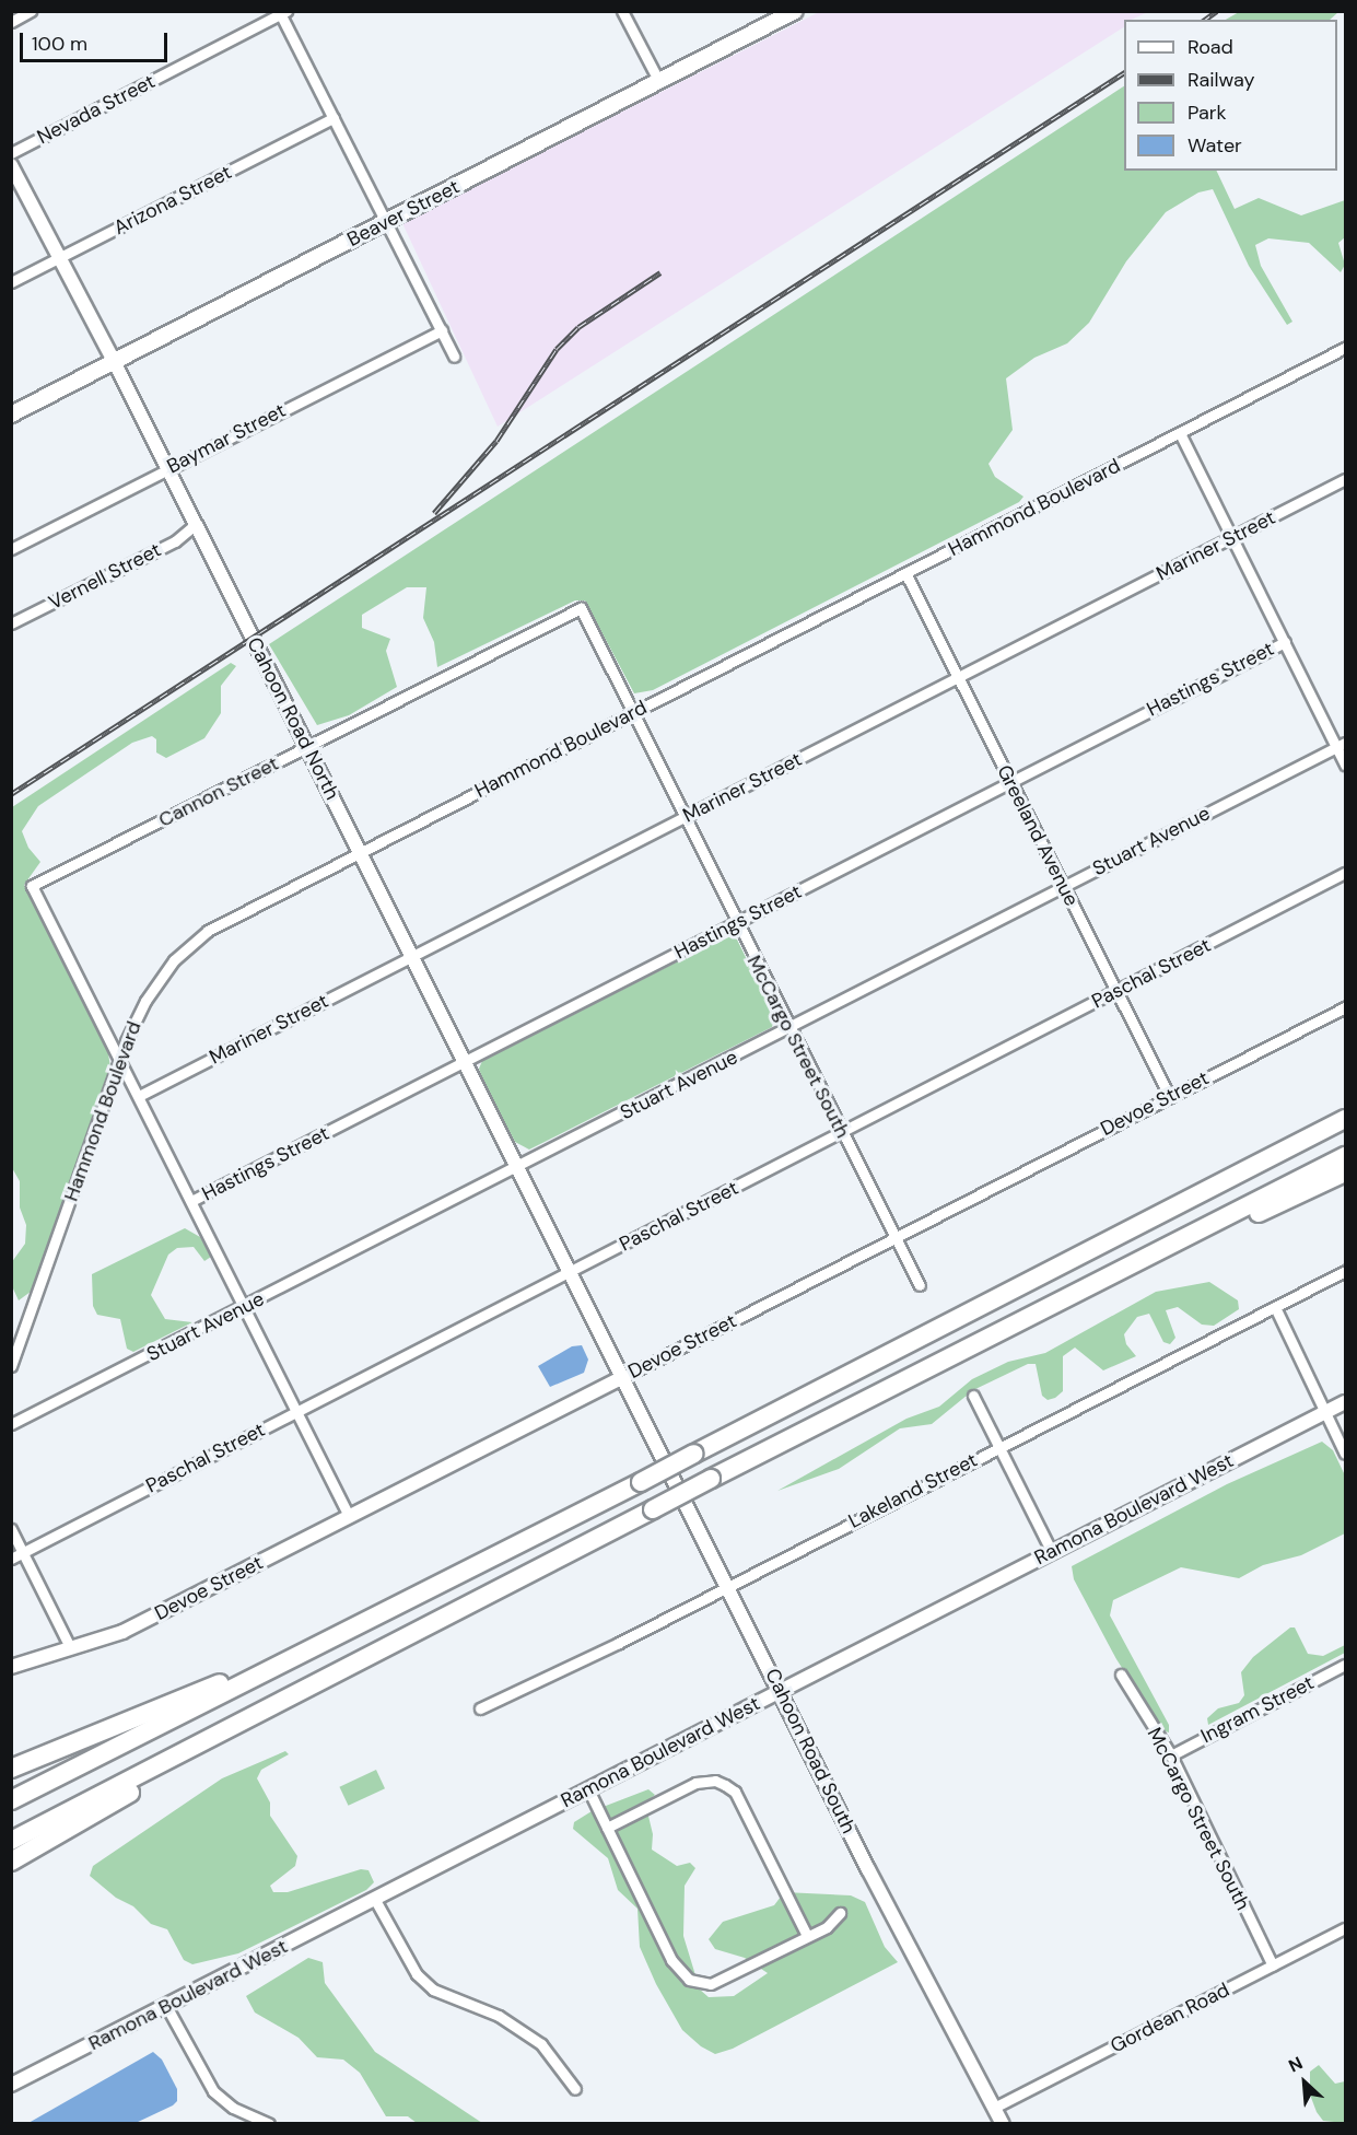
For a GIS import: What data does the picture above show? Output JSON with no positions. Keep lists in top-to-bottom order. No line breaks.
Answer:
{"streets":{"main road":["Beaver Street"],"street":["Nevada Street","Arizona Street","Baymar Street","Hammond Boulevard","Mariner Street","Vernell Street","Hastings Street","Cahoon Road North","Cannon Street","Greeland Avenue","Stuart Avenue","Paschal Street","McCargo Street South","Devoe Street","Lakeland Street","Ramona Boulevard West","Ingram Street","Cahoon Road South","Gordean Road"]},"crossings":[["Arizona Street","Cahoon Road North"],["Beaver Street","Cahoon Road North"],["Baymar Street","Cahoon Road North"],["Hammond Boulevard","Cahoon Road North"],["Hammond Boulevard","Cannon Street"],["Hammond Boulevard","Greeland Avenue"],["Hammond Boulevard","McCargo Street South"],["Mariner Street","Cahoon Road North"],["Mariner Street","Greeland Avenue"],["Mariner Street","McCargo Street South"],["Vernell Street","Cahoon Road North"],["Hastings Street","Cahoon Road North"],["Hastings Street","Greeland Avenue"],["Hastings Street","McCargo Street South"],["Cahoon Road North","Cannon Street"],["Cahoon Road North","Stuart Avenue"],["Cahoon Road North","Paschal Street"],["Cannon Street","McCargo Street South"],["Greeland Avenue","Stuart Avenue"],["Greeland Avenue","Paschal Street"],["Greeland Avenue","Devoe Street"],["Stuart Avenue","McCargo Street South"],["Paschal Street","McCargo Street South"],["McCargo Street South","Devoe Street"],["McCargo Street South","Ingram Street"],["McCargo Street South","Gordean Road"],["Devoe Street","Cahoon Road South"],["Lakeland Street","Cahoon Road South"],["Ramona Boulevard West","Cahoon Road South"],["Cahoon Road South","Gordean Road"]],"legend":["Road","Railway","Park","Water"],"scale_bar":"100 m","north":"top left"}
